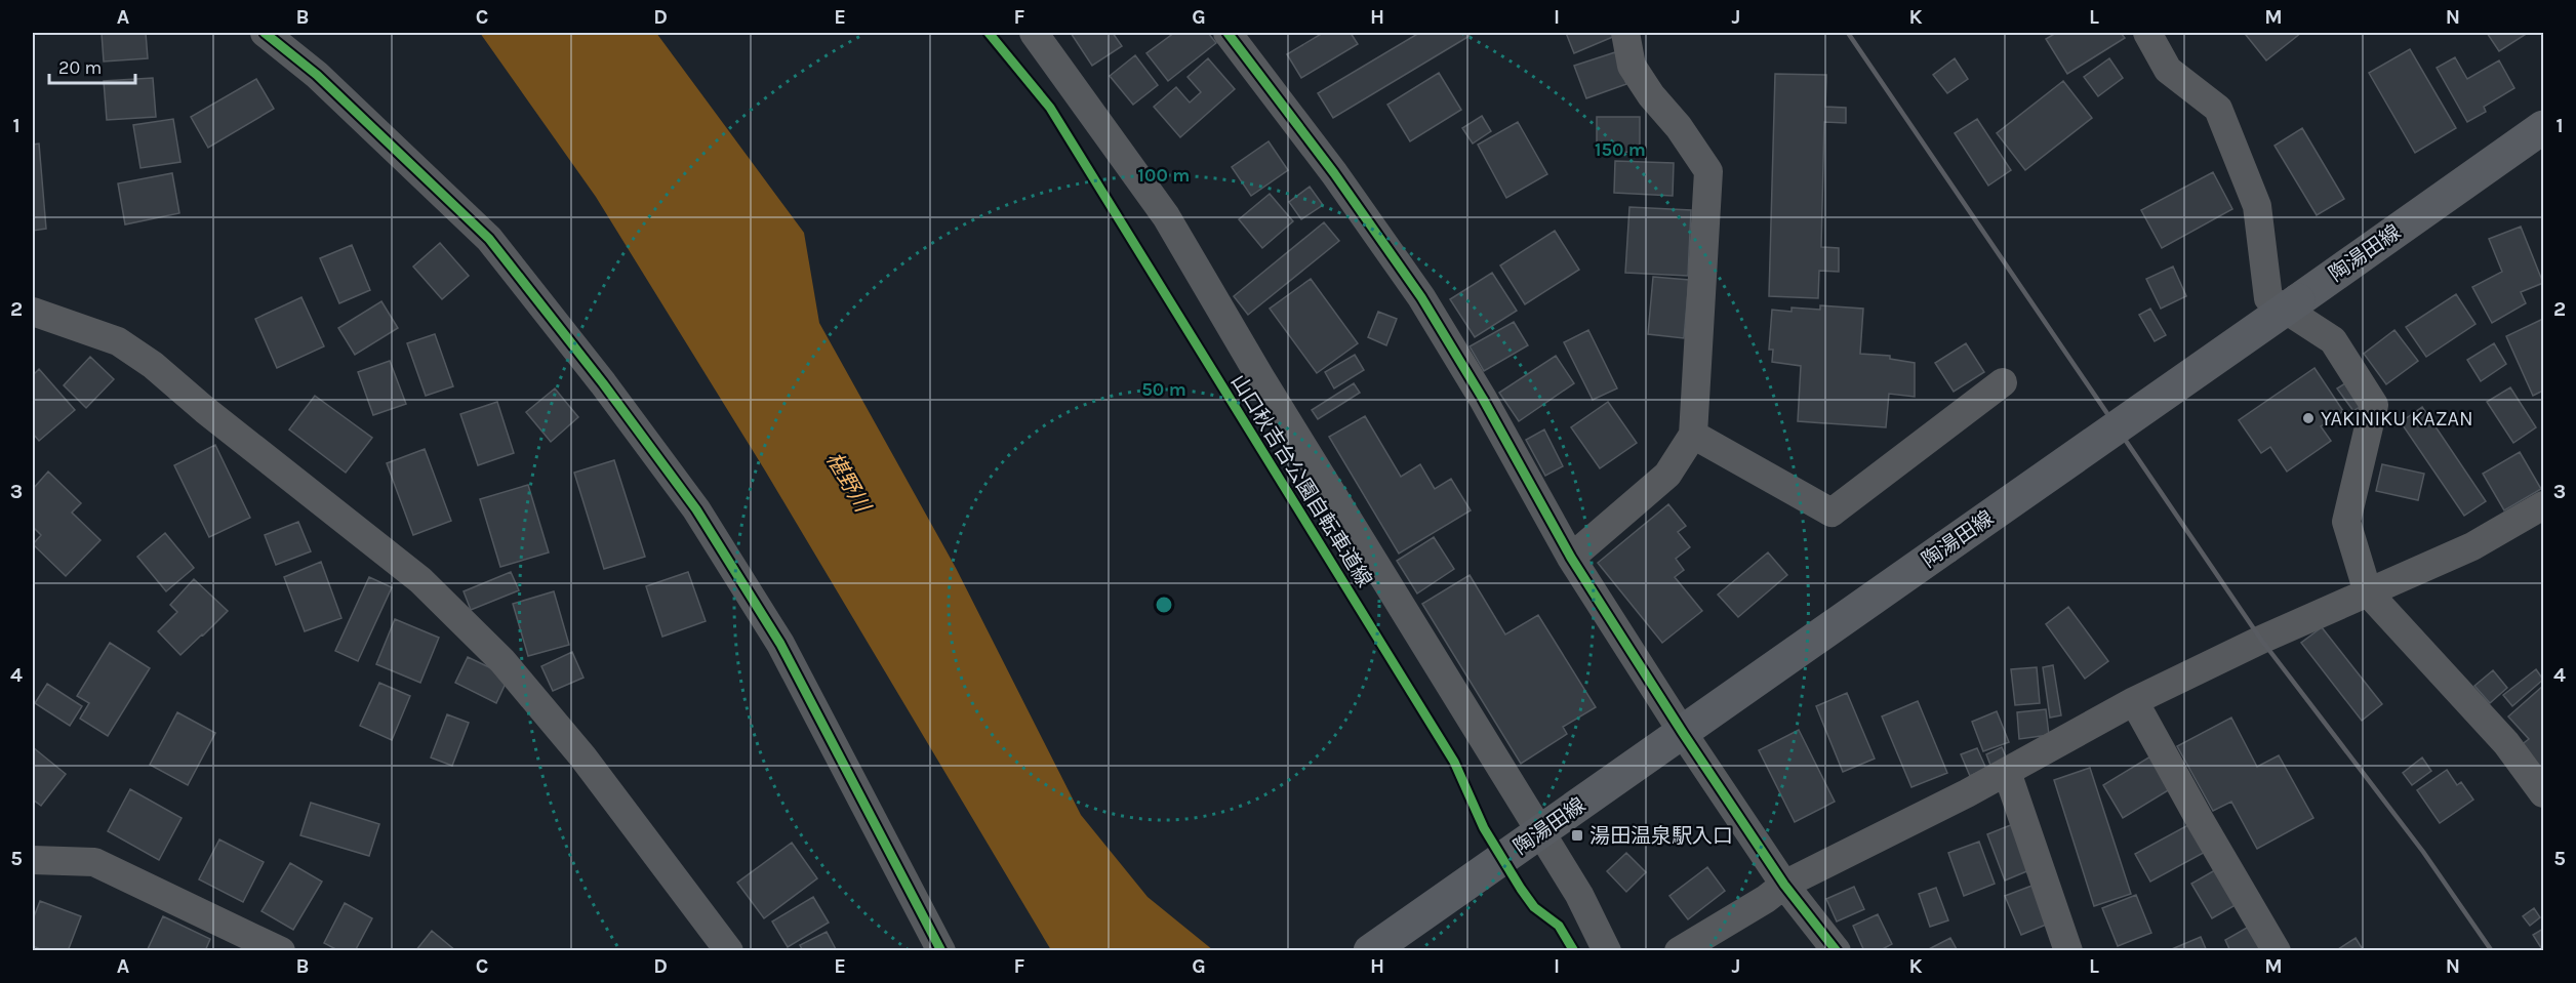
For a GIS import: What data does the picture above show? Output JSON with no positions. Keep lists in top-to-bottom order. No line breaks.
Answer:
{"streets":{"main road":["陶湯田線"],"cycle path":["山口秋吉台公園自転車道線"]},"water":["椹野川"],"places":{"other":["YAKINIKU KAZAN"],"transit":["湯田温泉駅入口"]},"scale_bar":"20 m","grid":{"columns":["A","B","C","D","E","F","G","H","I","J","K","L","M","N"],"rows":["1","2","3","4","5"]},"rings":["150 m","100 m","50 m"]}
